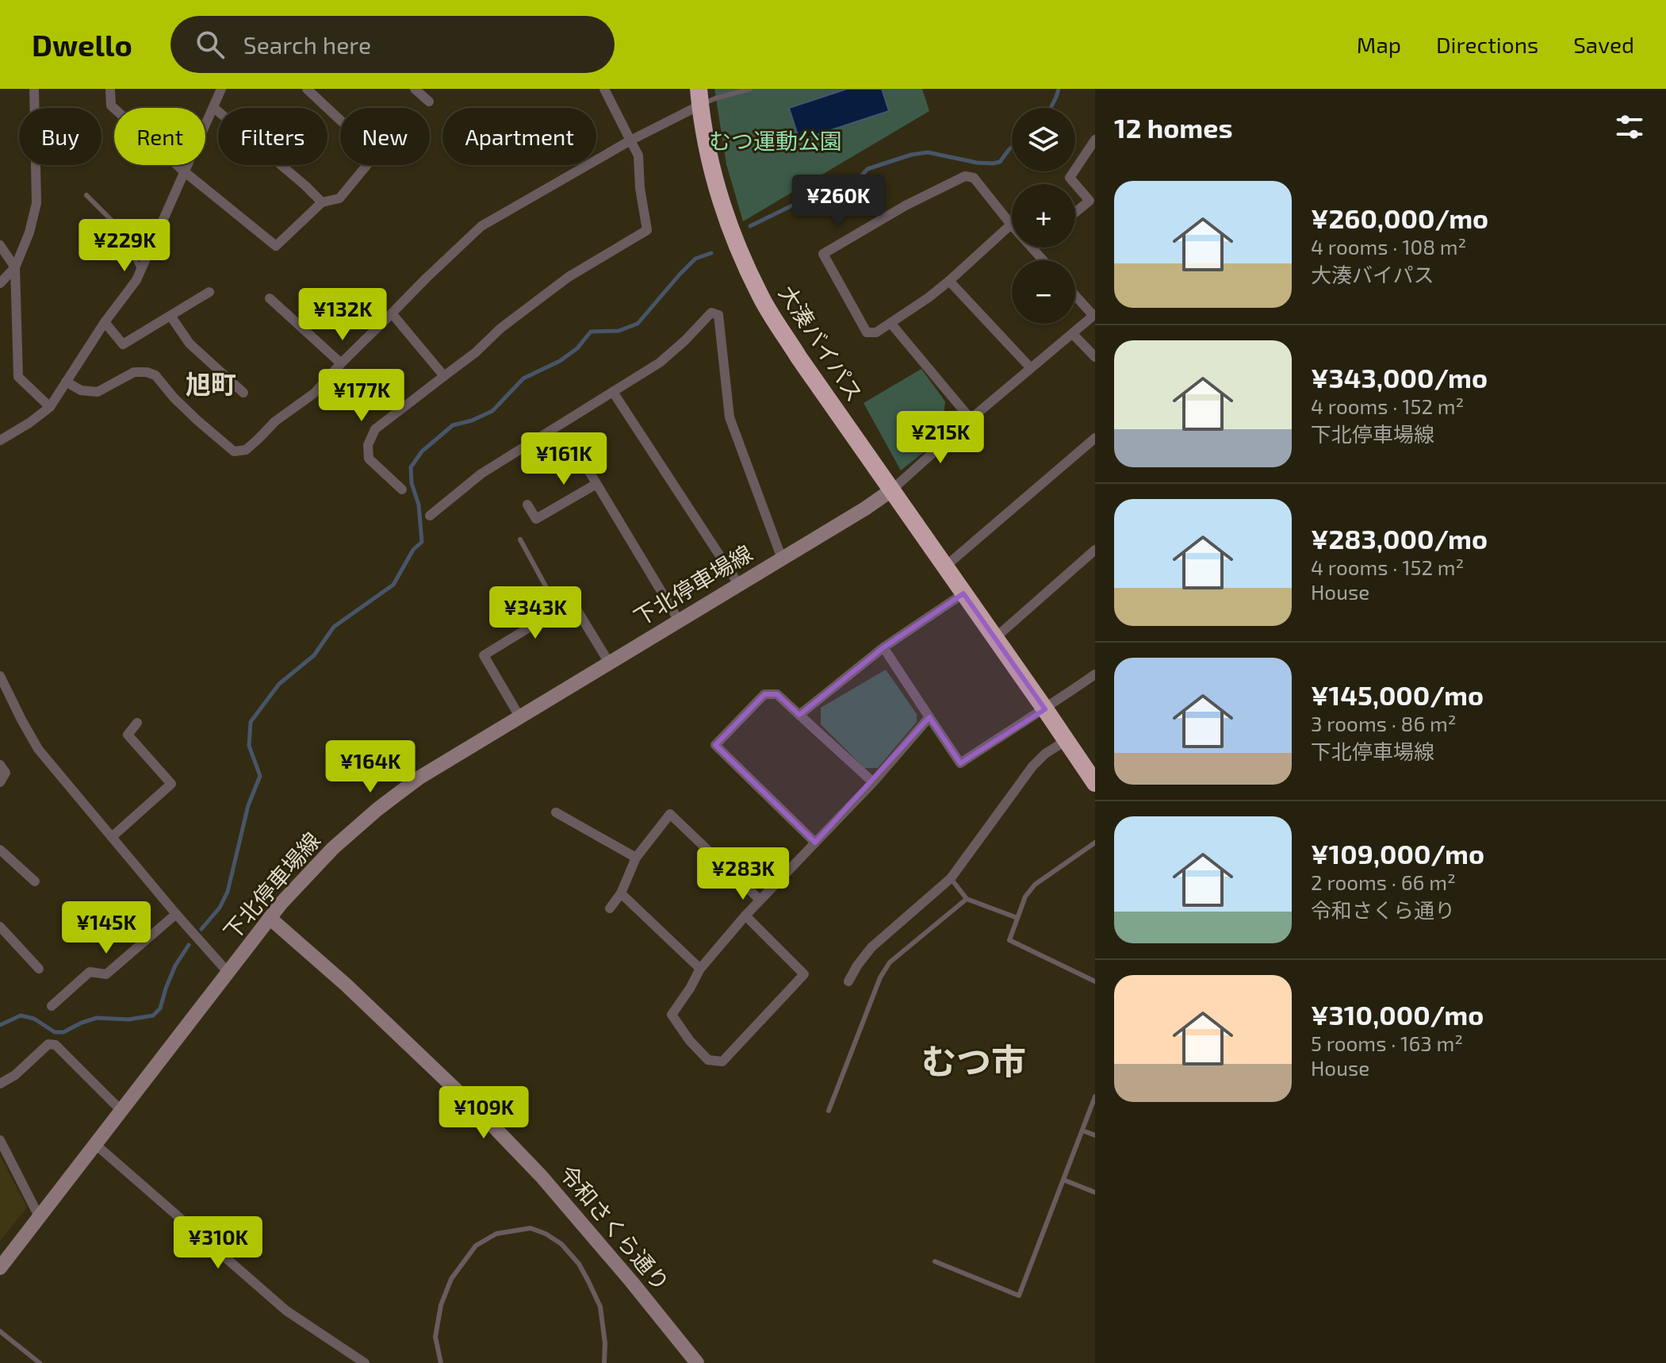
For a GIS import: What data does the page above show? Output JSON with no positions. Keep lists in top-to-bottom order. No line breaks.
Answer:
{"streets":{"highway":["大湊バイパス"],"main road":["下北停車場線","令和さくら通り"]},"crossings":[["大湊バイパス","下北停車場線"],["下北停車場線","令和さくら通り"]],"districts":["旭町","むつ市"],"parks":["むつ運動公園"],"page":{"header":"Dwello","search":"Search here","nav":["Map","Directions","Saved"],"heading":"12 homes","map_buttons":["+","−"],"chip":["Buy","Rent","Filters","New","Apartment"],"list":[{"name":"¥260,000/mo","note":"4 rooms · 108 m² · 大湊バイパス"},{"name":"¥343,000/mo","note":"4 rooms · 152 m² · 下北停車場線"},{"name":"¥283,000/mo","note":"4 rooms · 152 m² · House"},{"name":"¥145,000/mo","note":"3 rooms · 86 m² · 下北停車場線"},{"name":"¥109,000/mo","note":"2 rooms · 66 m² · 令和さくら通り"},{"name":"¥310,000/mo","note":"5 rooms · 163 m² · House"}],"price":["¥260K","¥229K","¥132K","¥177K","¥215K","¥161K","¥343K","¥164K","¥283K","¥145K","¥109K","¥310K"]}}
